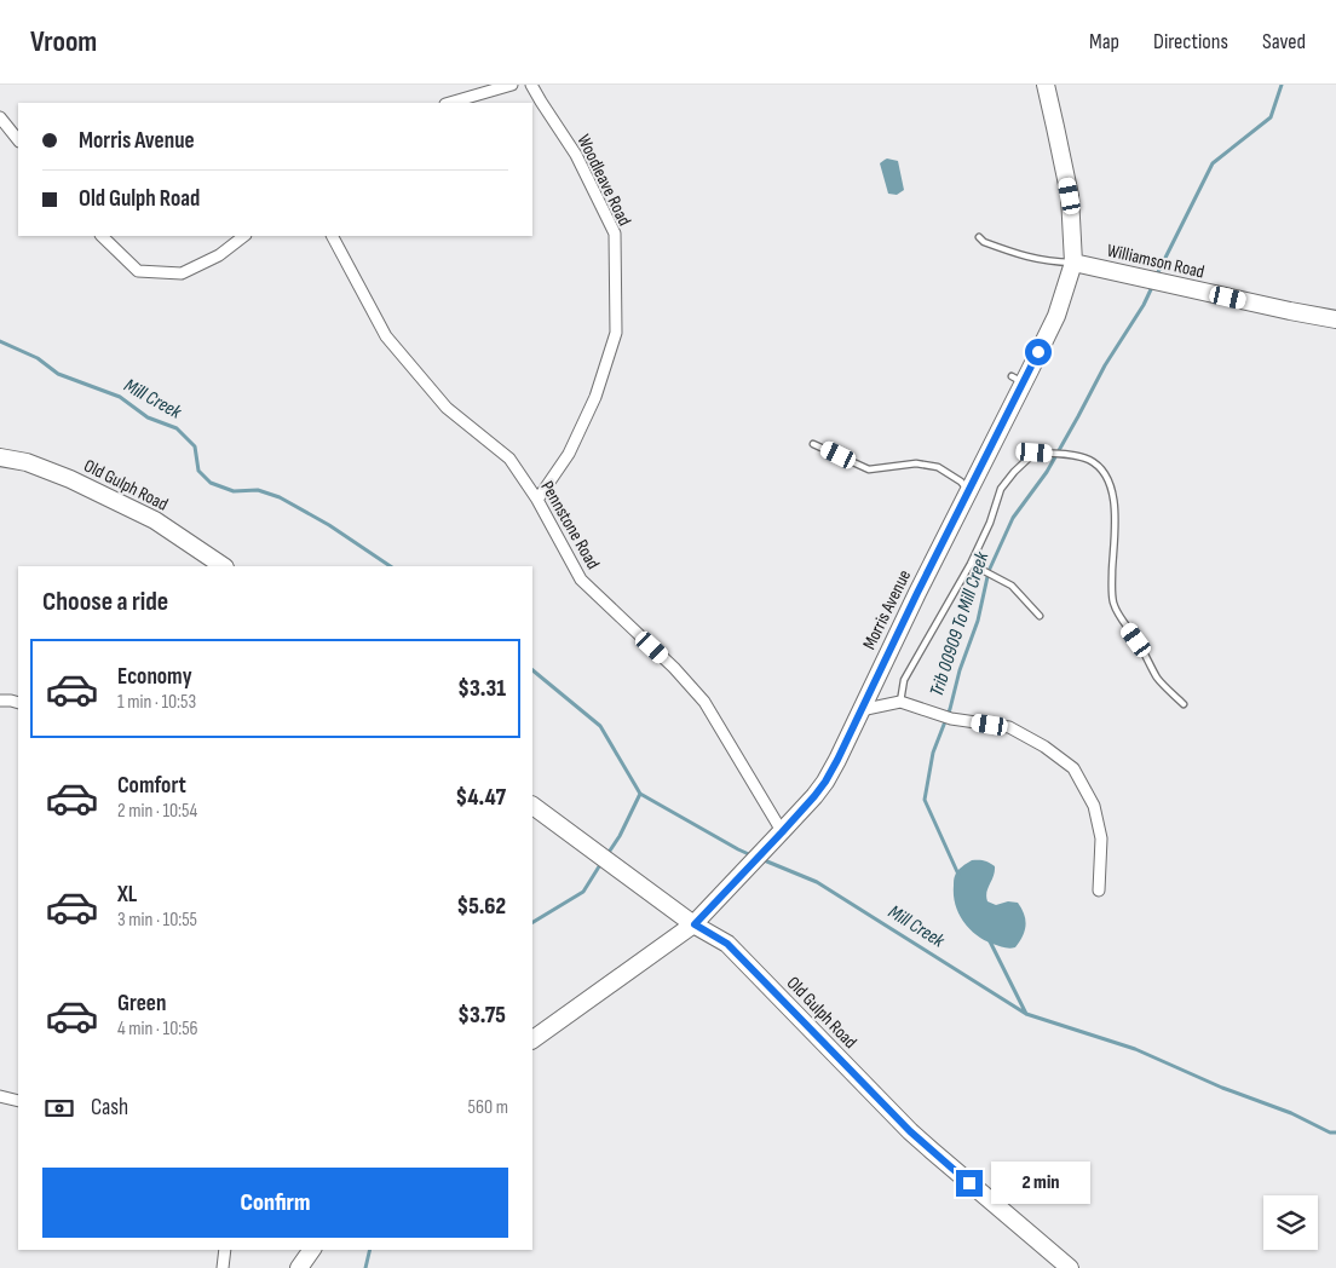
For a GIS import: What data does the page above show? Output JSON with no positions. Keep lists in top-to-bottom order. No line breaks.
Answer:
{"streets":{"street":["Woodleave Road","Williamson Road","Old Gulph Road","Pennstone Road","Morris Avenue"]},"crossings":[["Woodleave Road","Pennstone Road"],["Williamson Road","Morris Avenue"],["Old Gulph Road","Morris Avenue"],["Pennstone Road","Morris Avenue"]],"water":["Mill Creek","Trib 00909 To Mill Creek"],"page":{"header":"Vroom","nav":["Map","Directions","Saved"],"banner":["Morris Avenue","Old Gulph Road"],"heading":"Choose a ride","list":[{"name":"Economy","note":"1 min · 10:53","value":"$3.31"},{"name":"Comfort","note":"2 min · 10:54","value":"$4.47"},{"name":"XL","note":"3 min · 10:55","value":"$5.62"},{"name":"Green","note":"4 min · 10:56","value":"$3.75"}],"pay":["Cash","560 m"],"buttons":"Confirm","bubble":"2 min"}}
